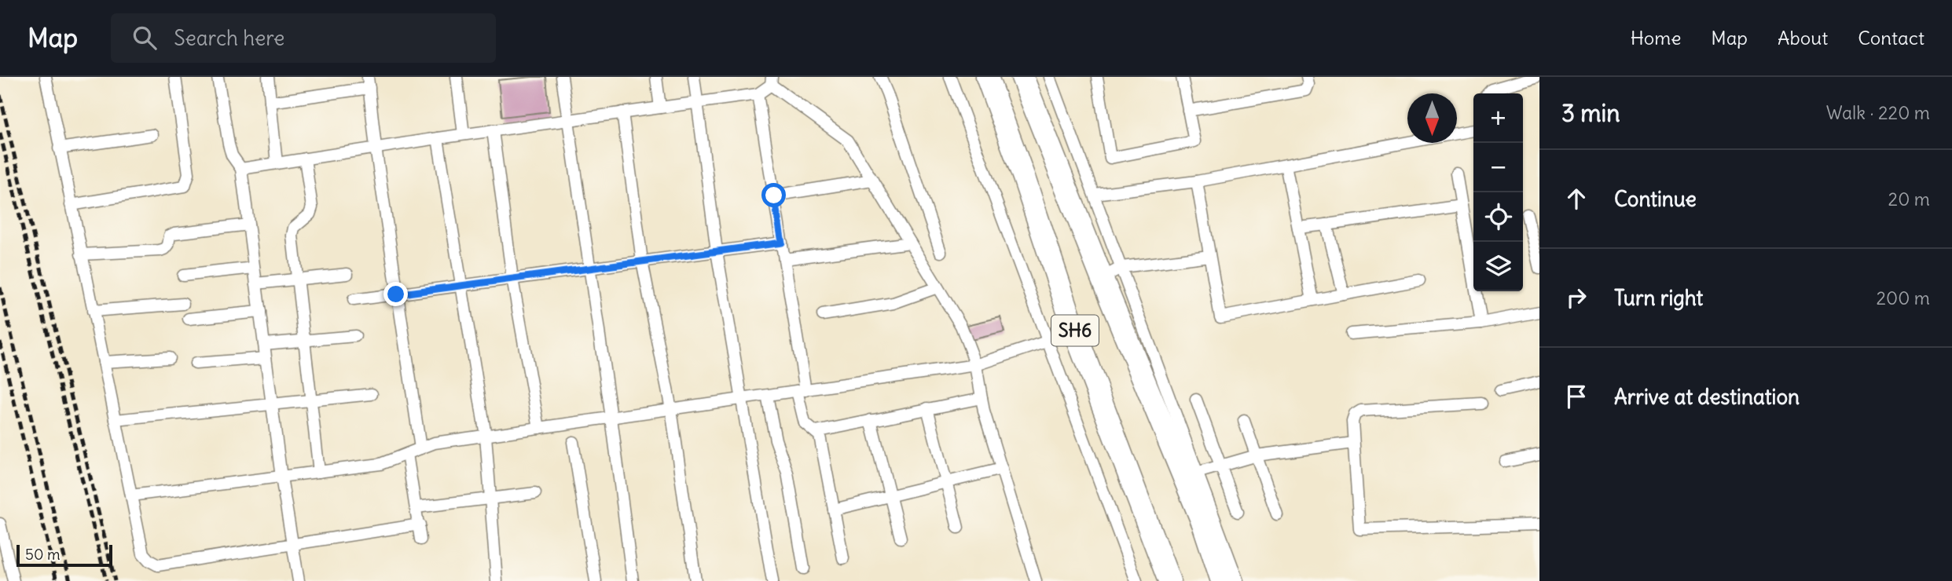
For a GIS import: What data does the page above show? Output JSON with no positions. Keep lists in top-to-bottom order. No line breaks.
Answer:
{"streets":{"highway":["SH6"]},"scale_bar":"50 m","north":"bottom","page":{"header":"Map","search":"Search here","nav":["Home","Map","About","Contact"],"heading":["3 min","Walk · 220 m"],"map_buttons":["+","−"],"list":[["Continue","20 m"],["Turn right","200 m"],"Arrive at destination"],"scale":"50 m"}}
